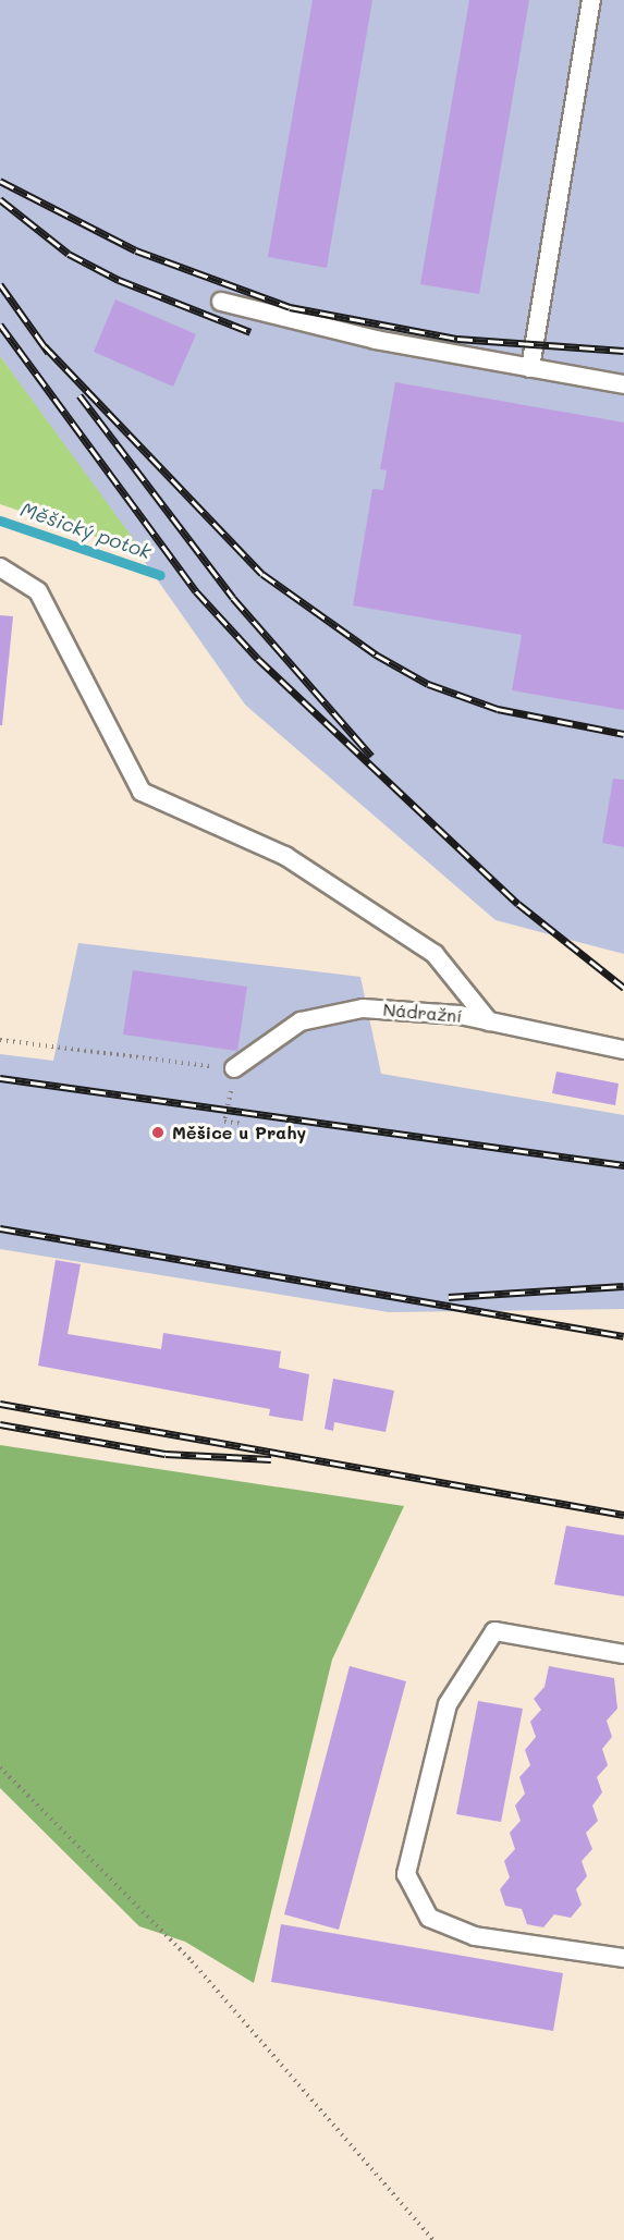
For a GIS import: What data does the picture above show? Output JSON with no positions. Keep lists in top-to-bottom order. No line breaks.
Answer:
{"streets":{"lane":["Nádražní"]},"water":["Měšický potok"],"places":["Měšice u Prahy"]}
